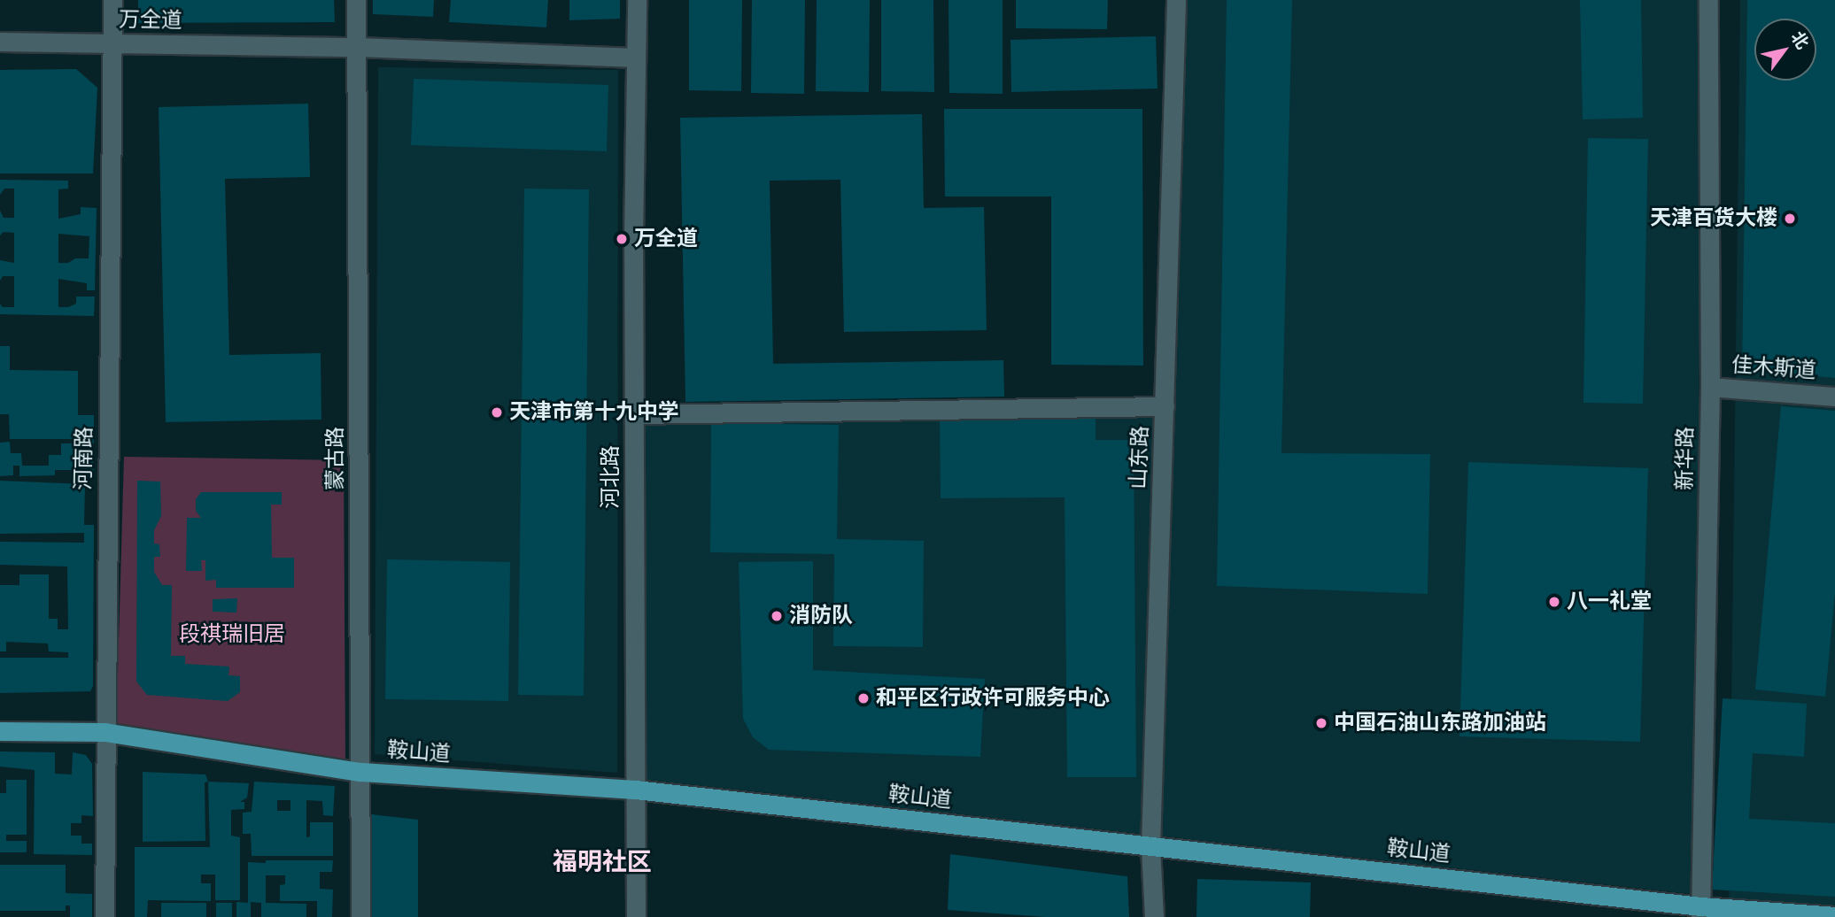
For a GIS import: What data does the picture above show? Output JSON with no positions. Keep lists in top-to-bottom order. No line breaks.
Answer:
{"streets":{"main road":["鞍山道"],"street":["万全道","佳木斯道","山东路","河南路","蒙古路","新华路","河北路"]},"crossings":[["万全道","河南路"],["万全道","蒙古路"],["万全道","河北路"],["佳木斯道","新华路"],["山东路","鞍山道"],["河南路","鞍山道"],["蒙古路","鞍山道"],["新华路","鞍山道"],["河北路","鞍山道"]],"districts":["福明社区"],"parks":["段祺瑞旧居"],"places":["天津百货大楼","万全道","天津市第十九中学","八一礼堂","消防队","和平区行政许可服务中心","中国石油山东路加油站"],"north":"top right"}
